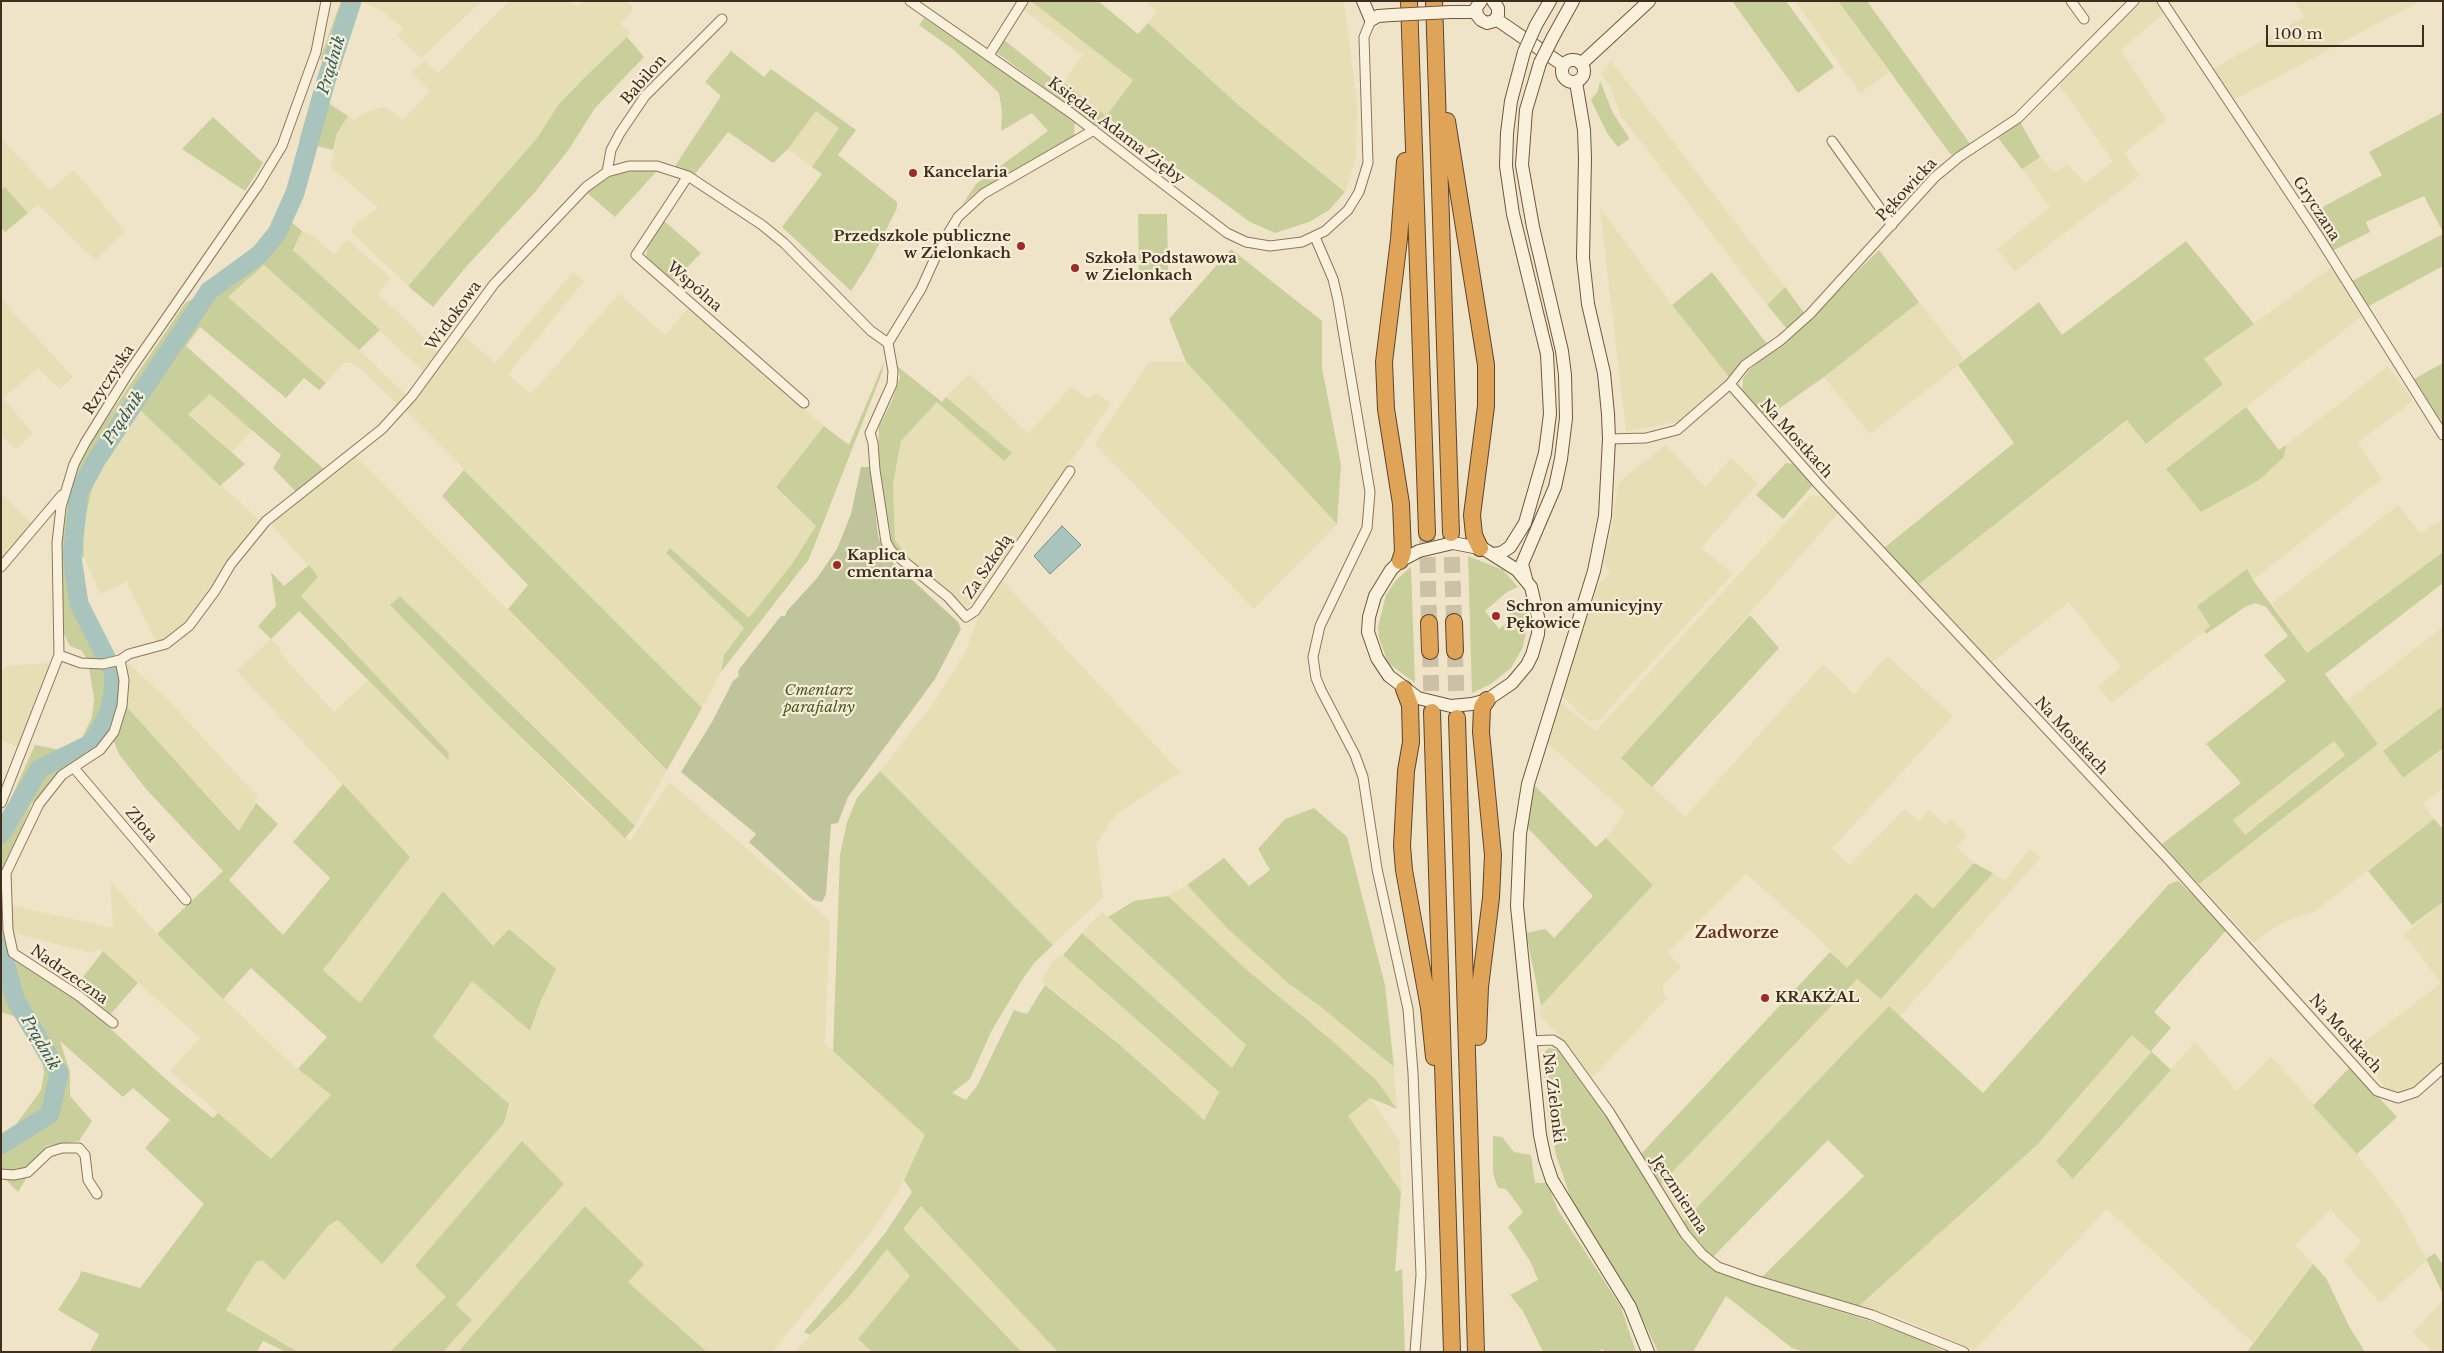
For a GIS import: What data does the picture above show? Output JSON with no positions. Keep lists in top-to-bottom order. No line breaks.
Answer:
{"streets":{"street":["Babilon","Księdza Adama Zięby","Pękowicka","Gryczana","Wspólna","Widokowa","Rzyczyska","Na Mostkach","Za Szkołą","Złota","Nadrzeczna","Na Zielonki","Jęczmienna"]},"crossings":[["Babilon","Widokowa"],["Pękowicka","Na Mostkach"],["Pękowicka","Na Zielonki"],["Wspólna","Widokowa"],["Widokowa","Rzyczyska"],["Widokowa","Za Szkołą"],["Widokowa","Nadrzeczna"],["Złota","Nadrzeczna"],["Na Zielonki","Jęczmienna"]],"districts":["Zadworze"],"water":["Prądnik"],"parks":["Cmentarz parafialny"],"places":["Kancelaria","Przedszkole publiczne w Zielonkach","Szkoła Podstawowa w Zielonkach","Kaplica cmentarna","Schron amunicyjny Pękowice","KRAKŻAL"],"scale_bar":"100 m"}
